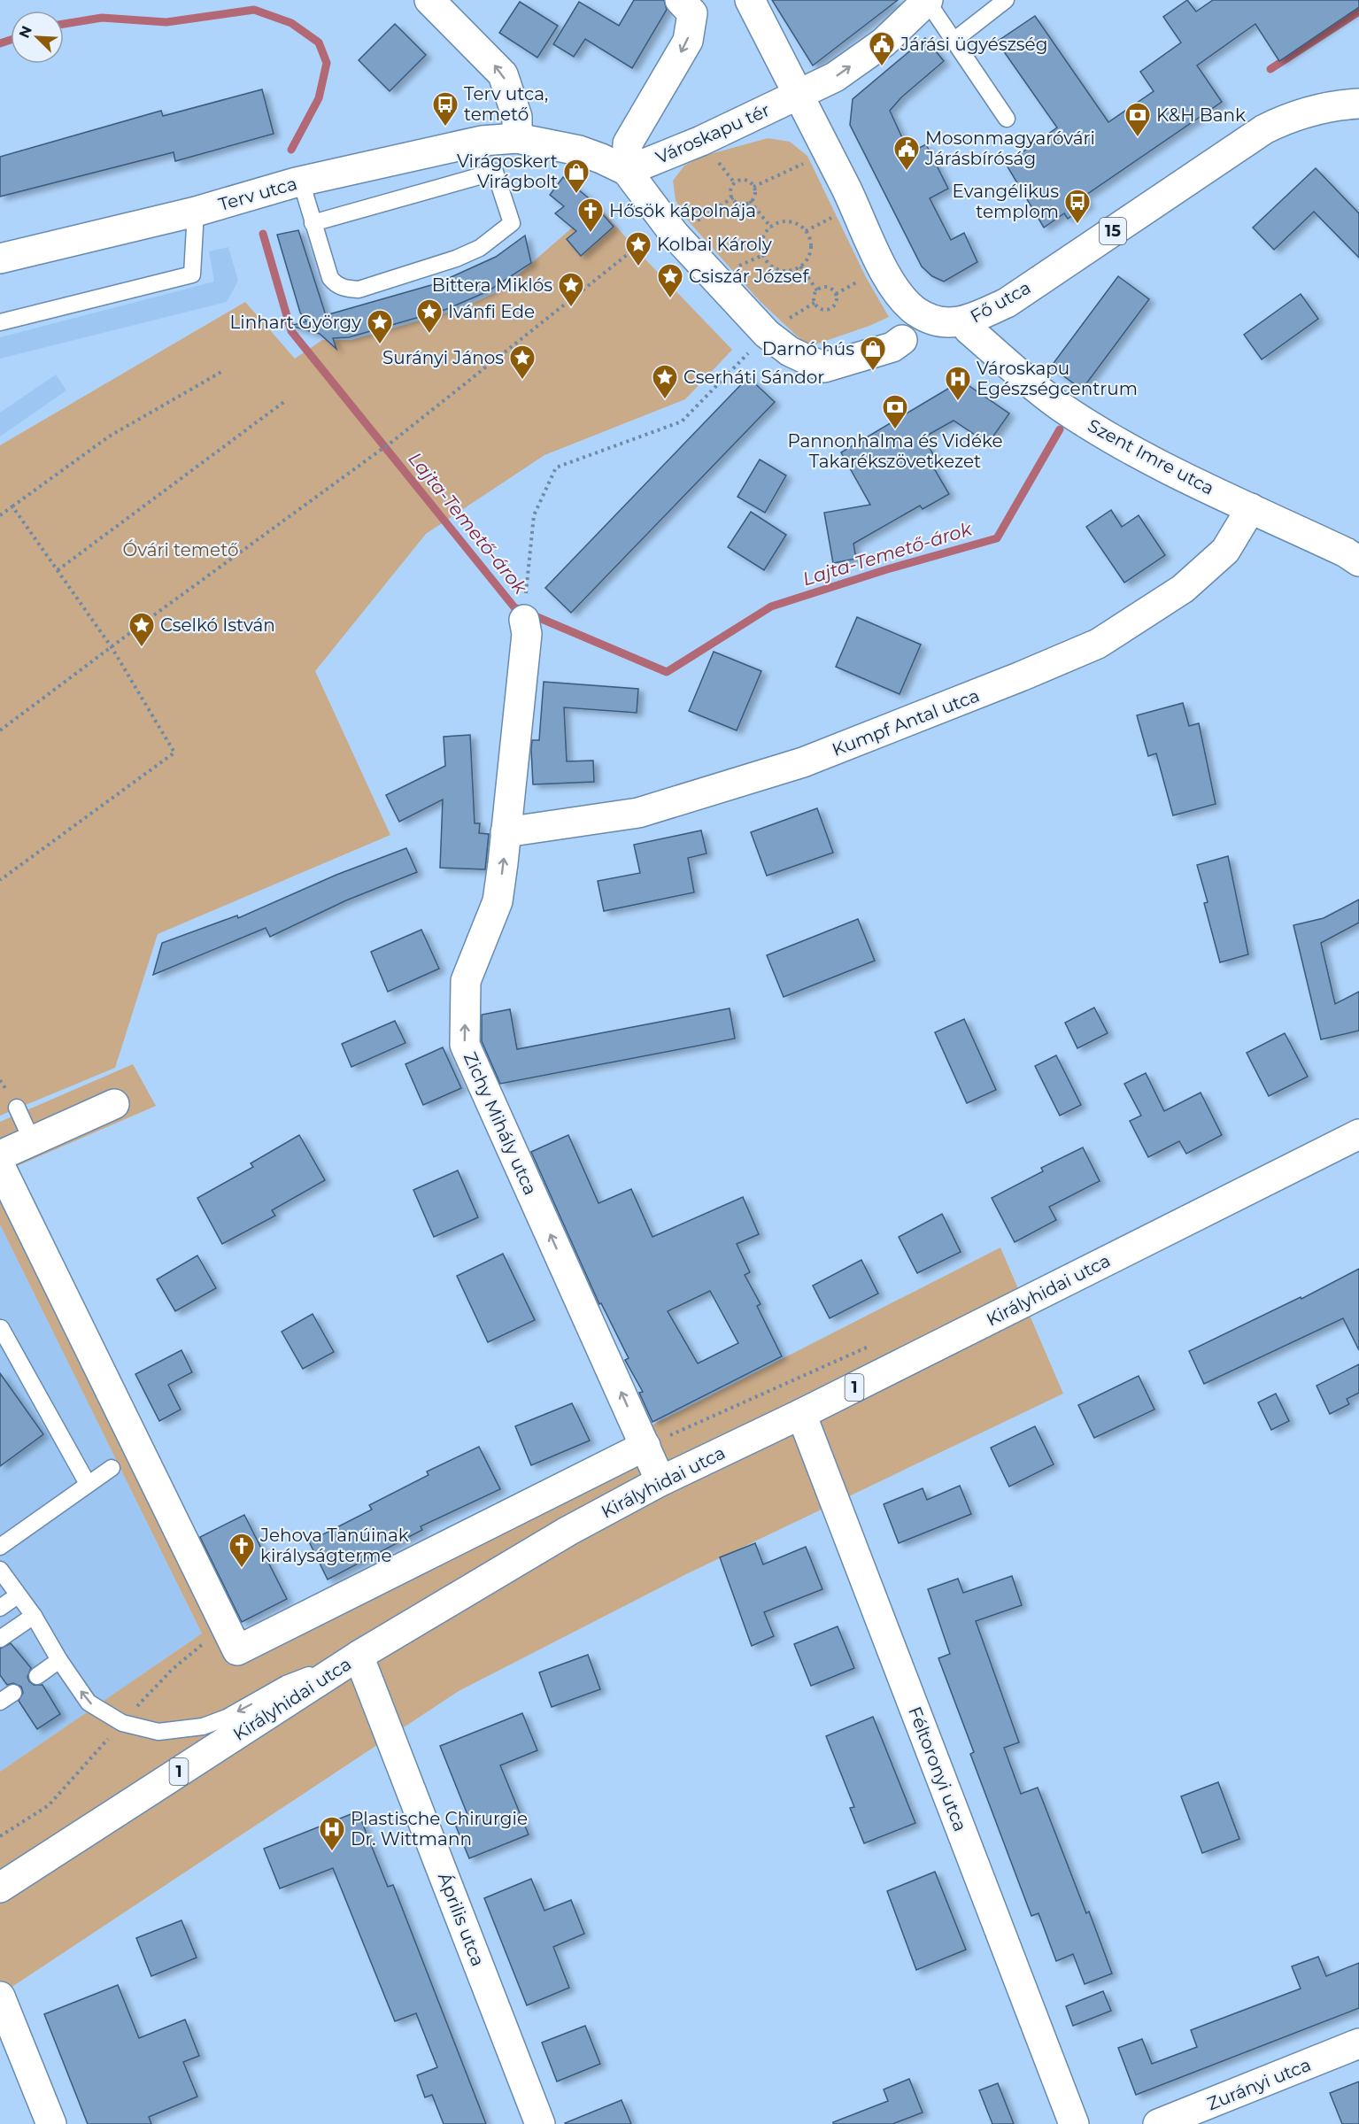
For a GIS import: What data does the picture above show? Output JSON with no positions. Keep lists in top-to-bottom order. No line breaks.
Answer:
{"streets":{"street":["Városkapu tér","Terv utca","15","Fő utca","Szent Imre utca","Kumpf Antal utca","Zichy Mihály utca","Királyhidai utca","1","Féltoronyi utca","Április utca","Zurányi utca"]},"crossings":[["Városkapu tér","Fő utca"],["Fő utca","Szent Imre utca"],["Szent Imre utca","Kumpf Antal utca"],["Kumpf Antal utca","Zichy Mihály utca"],["Zichy Mihály utca","Királyhidai utca"],["Királyhidai utca","Féltoronyi utca"],["Királyhidai utca","Április utca"]],"one_way":["Zichy Mihály utca"],"water":["Lajta-Temető-árok"],"parks":["Óvári temető"],"places":{"public building":["Járási ügyészség","Mosonmagyaróvári Járásbíróság"],"bus stop":["Terv utca, temető","Evangélikus templom"],"bank":["K&H Bank","Pannonhalma és Vidéke Takarékszövetkezet"],"shop":["Virágoskert Virágbolt","Darnó hús"],"church":["Hősök kápolnája","Jehova Tanúinak királyságterme"],"place":["Kolbai Károly","Csiszár József","Bittera Miklós","Ivánfi Ede","Linhart György","Surányi János","Cserháti Sándor","Cselkó István"],"hospital":["Városkapu Egészségcentrum","Plastische Chirurgie Dr. Wittmann"]},"north":"top left"}
